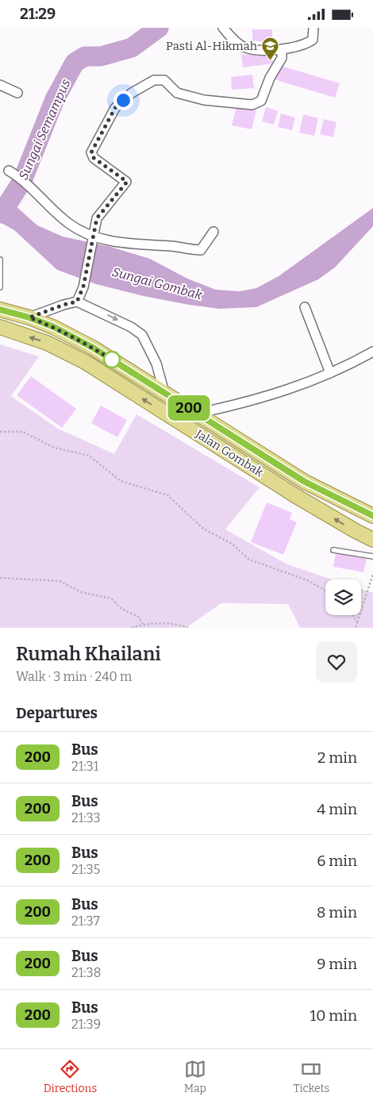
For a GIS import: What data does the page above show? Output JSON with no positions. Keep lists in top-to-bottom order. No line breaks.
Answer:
{"streets":{"main road":["Jalan Gombak"]},"water":["Sungai Semampus","Sungai Gombak"],"places":{"school or university":["Pasti Al-Hikmah"]},"lines":["bus line 200"],"page":{"status":"21:29","on_map":"200","heading":[["Rumah Khailani","Walk · 3 min · 240 m"],"Departures"],"list":[{"mark":"200","name":"Bus","note":"21:31","value":"2 min"},{"mark":"200","name":"Bus","note":"21:33","value":"4 min"},{"mark":"200","name":"Bus","note":"21:35","value":"6 min"},{"mark":"200","name":"Bus","note":"21:37","value":"8 min"},{"mark":"200","name":"Bus","note":"21:38","value":"9 min"},{"mark":"200","name":"Bus","note":"21:39","value":"10 min"}],"tabs":["Directions","Map","Tickets"]}}
